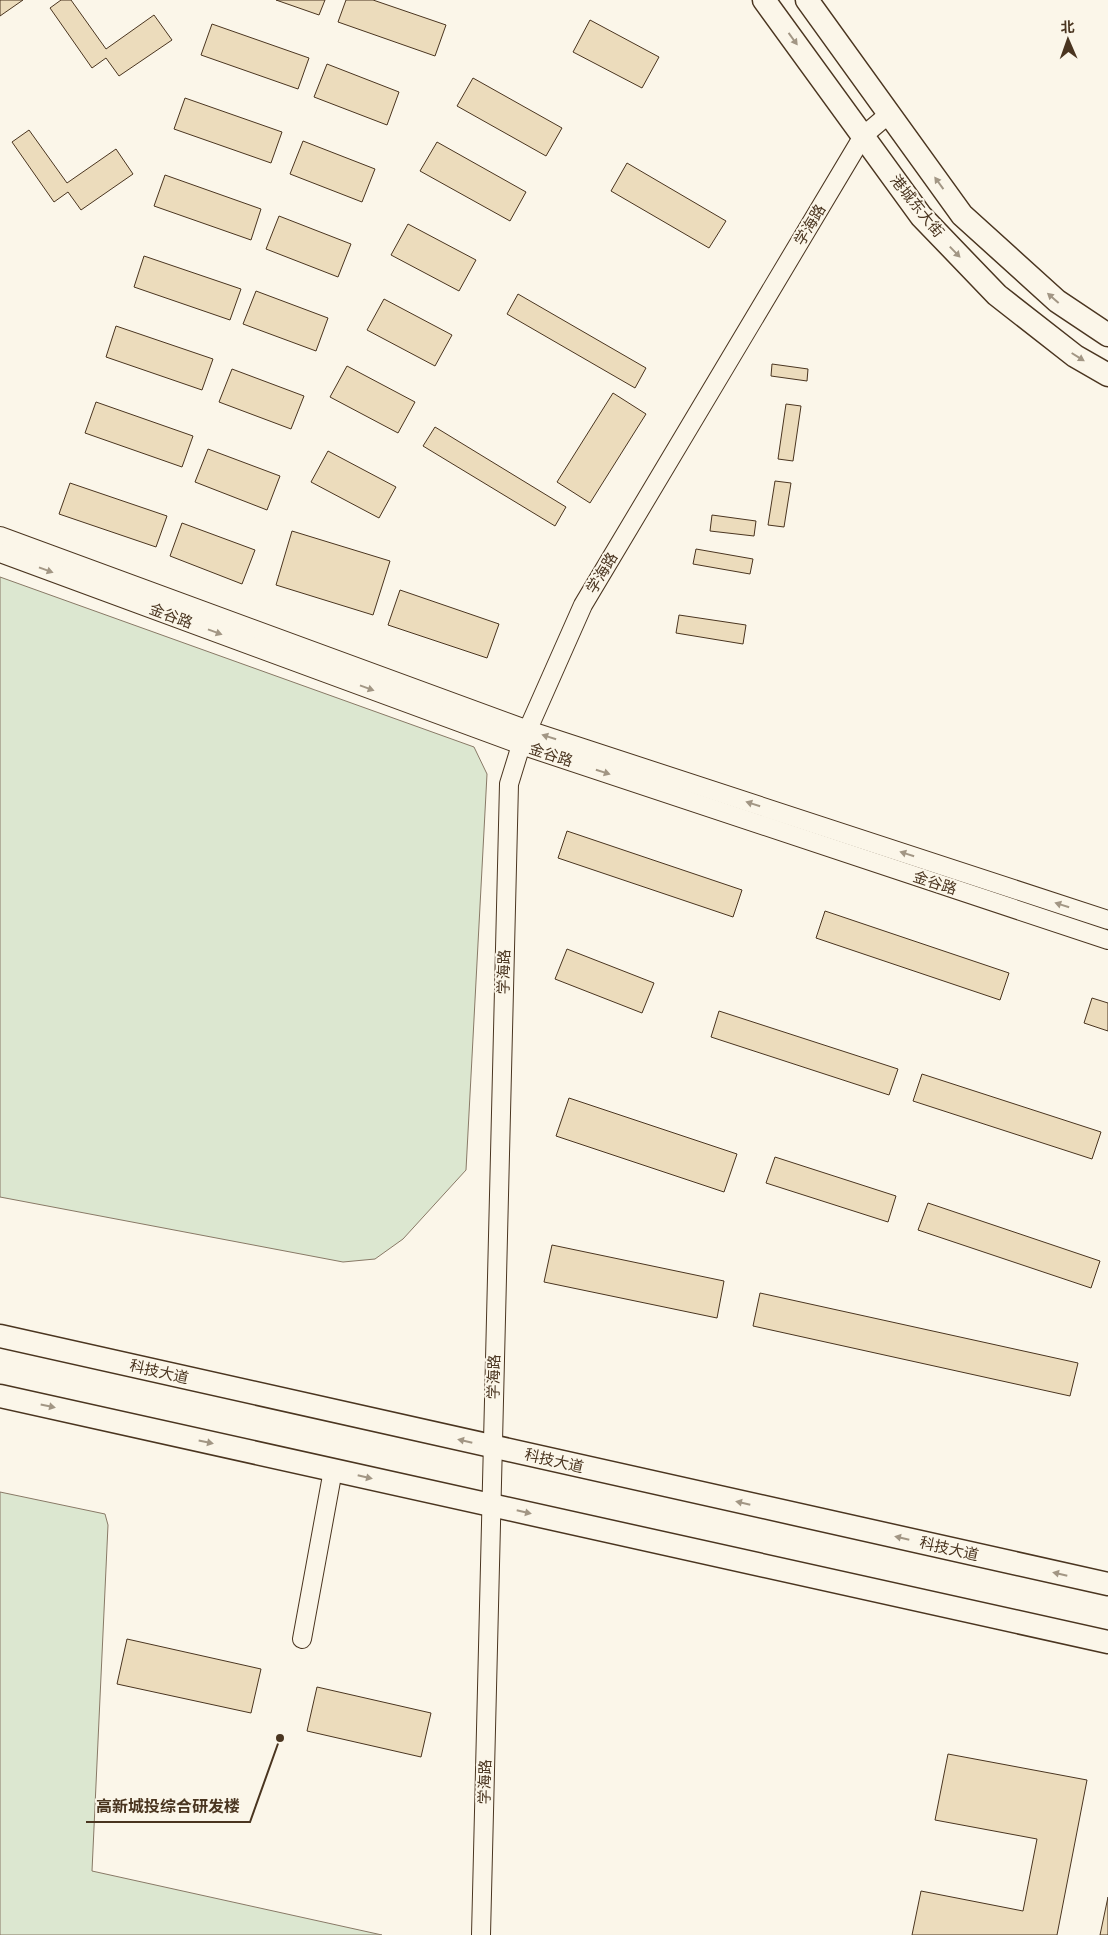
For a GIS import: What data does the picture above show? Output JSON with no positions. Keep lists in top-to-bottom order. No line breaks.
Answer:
{"streets":{"main road":["港城东大街","科技大道"],"street":["学海路","金谷路"]},"crossings":[["港城东大街","学海路"],["学海路","金谷路"],["学海路","科技大道"]],"places":["高新城投综合研发楼"],"north":"top"}
